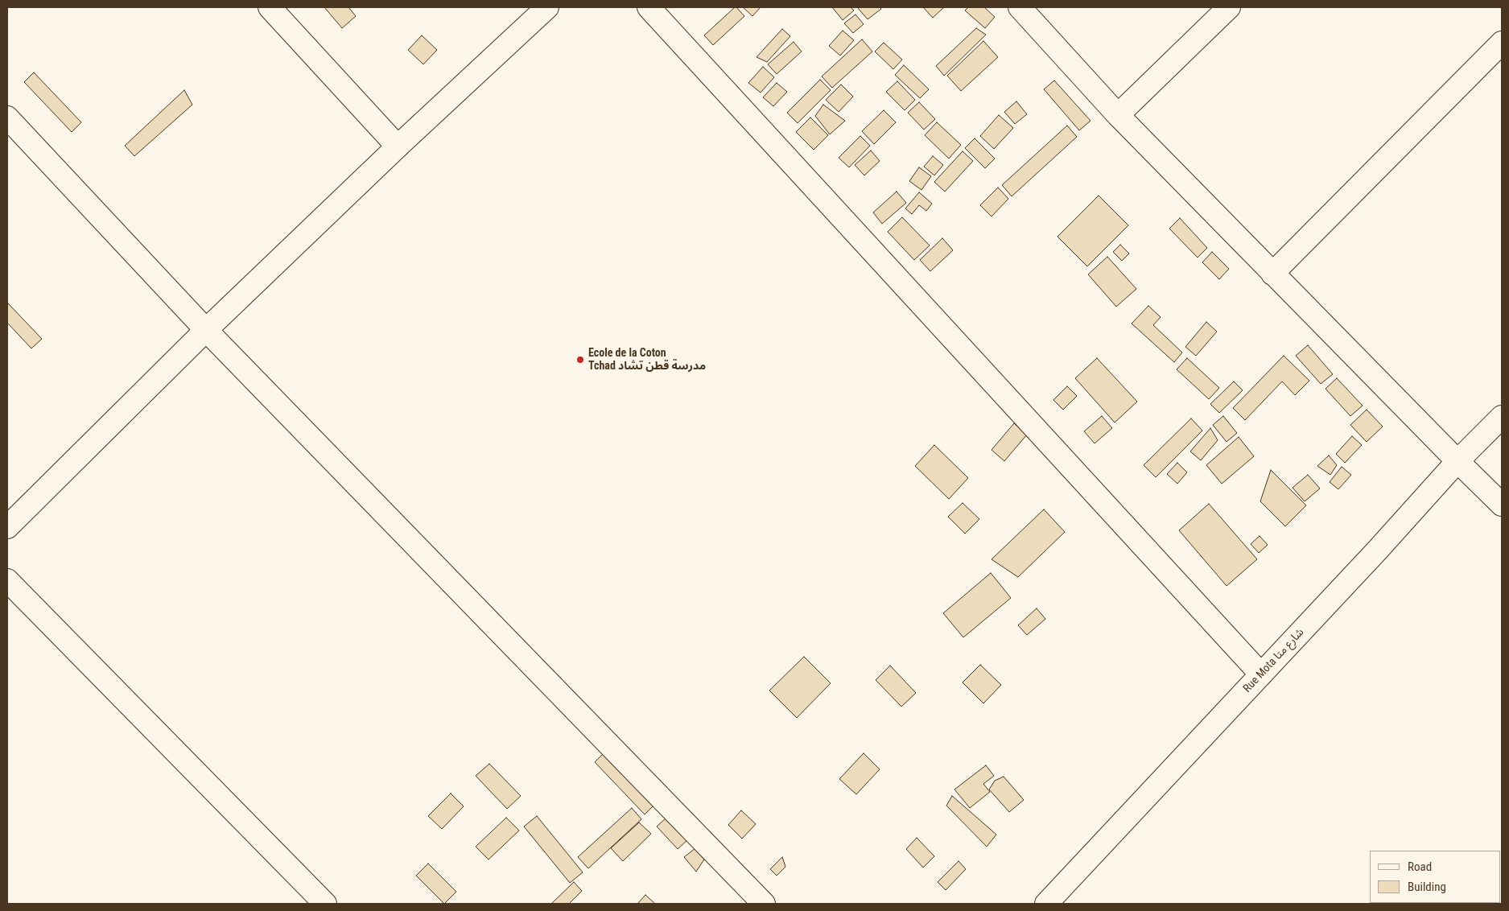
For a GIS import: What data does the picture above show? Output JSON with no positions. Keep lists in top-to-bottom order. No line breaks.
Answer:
{"streets":{"main road":["Rue Mota شارع متا"]},"places":["Ecole de la Coton Tchad مدرسة قطن تشاد"],"legend":["Road","Building"]}
